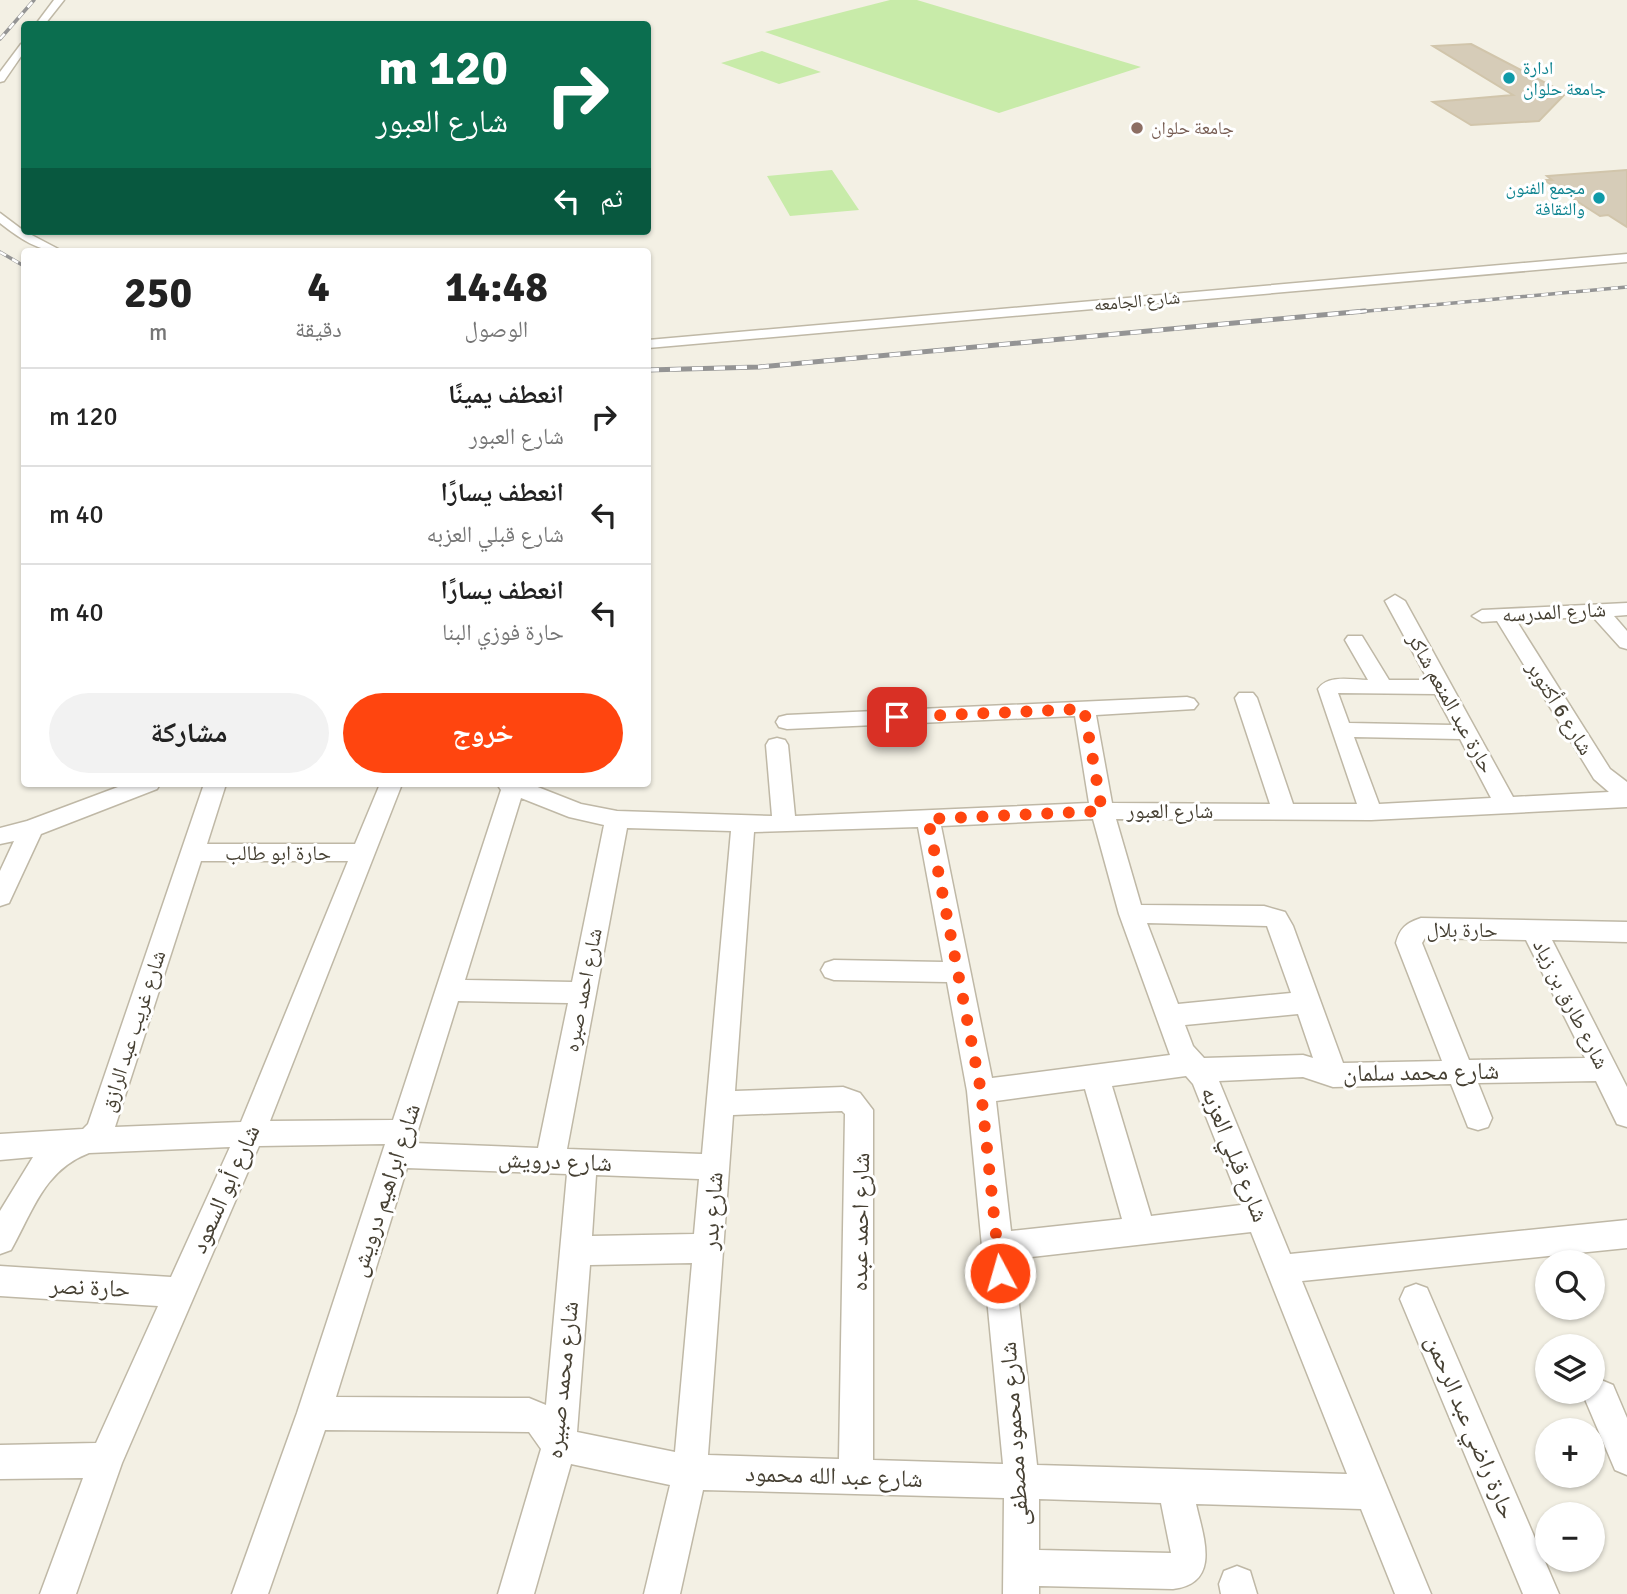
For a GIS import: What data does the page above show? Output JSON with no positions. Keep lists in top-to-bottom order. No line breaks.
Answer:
{"streets":{"street":["شارع الجامعه","شارع المدرسه","حارة عبد المنعم شاكر","شارع 6 أكتوبر","شارع العبور","حارة ابو طالب","حارة بلال","شارع احمد صبره","شارع طارق بن زياد","شارع غريب عبد الرازق","شارع محمد سلمان","شارع قبلي العزبه","شارع درويش","شارع أبو السعود","شارع ابراهيم درويش","شارع بدر","شارع احمد عبده","حارة نصر","شارع محمد صبيره","حارة راضي عبد الرحمن","شارع محمود مصطفى","شارع عبد الله محمود"]},"crossings":[["شارع المدرسه","شارع 6 أكتوبر"],["حارة عبد المنعم شاكر","شارع العبور"],["شارع العبور","شارع احمد صبره"],["شارع العبور","شارع قبلي العزبه"],["شارع العبور","شارع بدر"],["شارع العبور","شارع محمود مصطفى"],["حارة ابو طالب","شارع غريب عبد الرازق"],["حارة ابو طالب","شارع أبو السعود"],["حارة بلال","شارع طارق بن زياد"],["حارة بلال","شارع محمد سلمان"],["شارع احمد صبره","شارع درويش"],["شارع طارق بن زياد","شارع محمد سلمان"],["شارع غريب عبد الرازق","شارع درويش"],["شارع محمد سلمان","شارع قبلي العزبه"],["شارع محمد سلمان","شارع محمود مصطفى"],["شارع قبلي العزبه","شارع عبد الله محمود"],["شارع درويش","شارع أبو السعود"],["شارع درويش","شارع ابراهيم درويش"],["شارع درويش","شارع بدر"],["شارع درويش","شارع محمد صبيره"],["شارع أبو السعود","حارة نصر"],["شارع بدر","شارع احمد عبده"],["شارع بدر","شارع عبد الله محمود"],["شارع احمد عبده","شارع عبد الله محمود"],["شارع محمد صبيره","شارع عبد الله محمود"],["شارع محمود مصطفى","شارع عبد الله محمود"]],"places":["ادارة جامعة حلوان","جامعة حلوان","مجمع الفنون والثقافة"],"page":{"turn":["120 m","شارع العبور"],"then":"ثم","eta":["14:48","الوصول","4","دقيقة","250","m"],"list":[{"name":"انعطف يمينًا","note":"شارع العبور","value":"120 m"},{"name":"انعطف يسارًا","note":"شارع قبلي العزبه","value":"40 m"},{"name":"انعطف يسارًا","note":"حارة فوزي البنا","value":"40 m"}],"buttons":["خروج","مشاركة"],"map_buttons":["+","−"]}}
